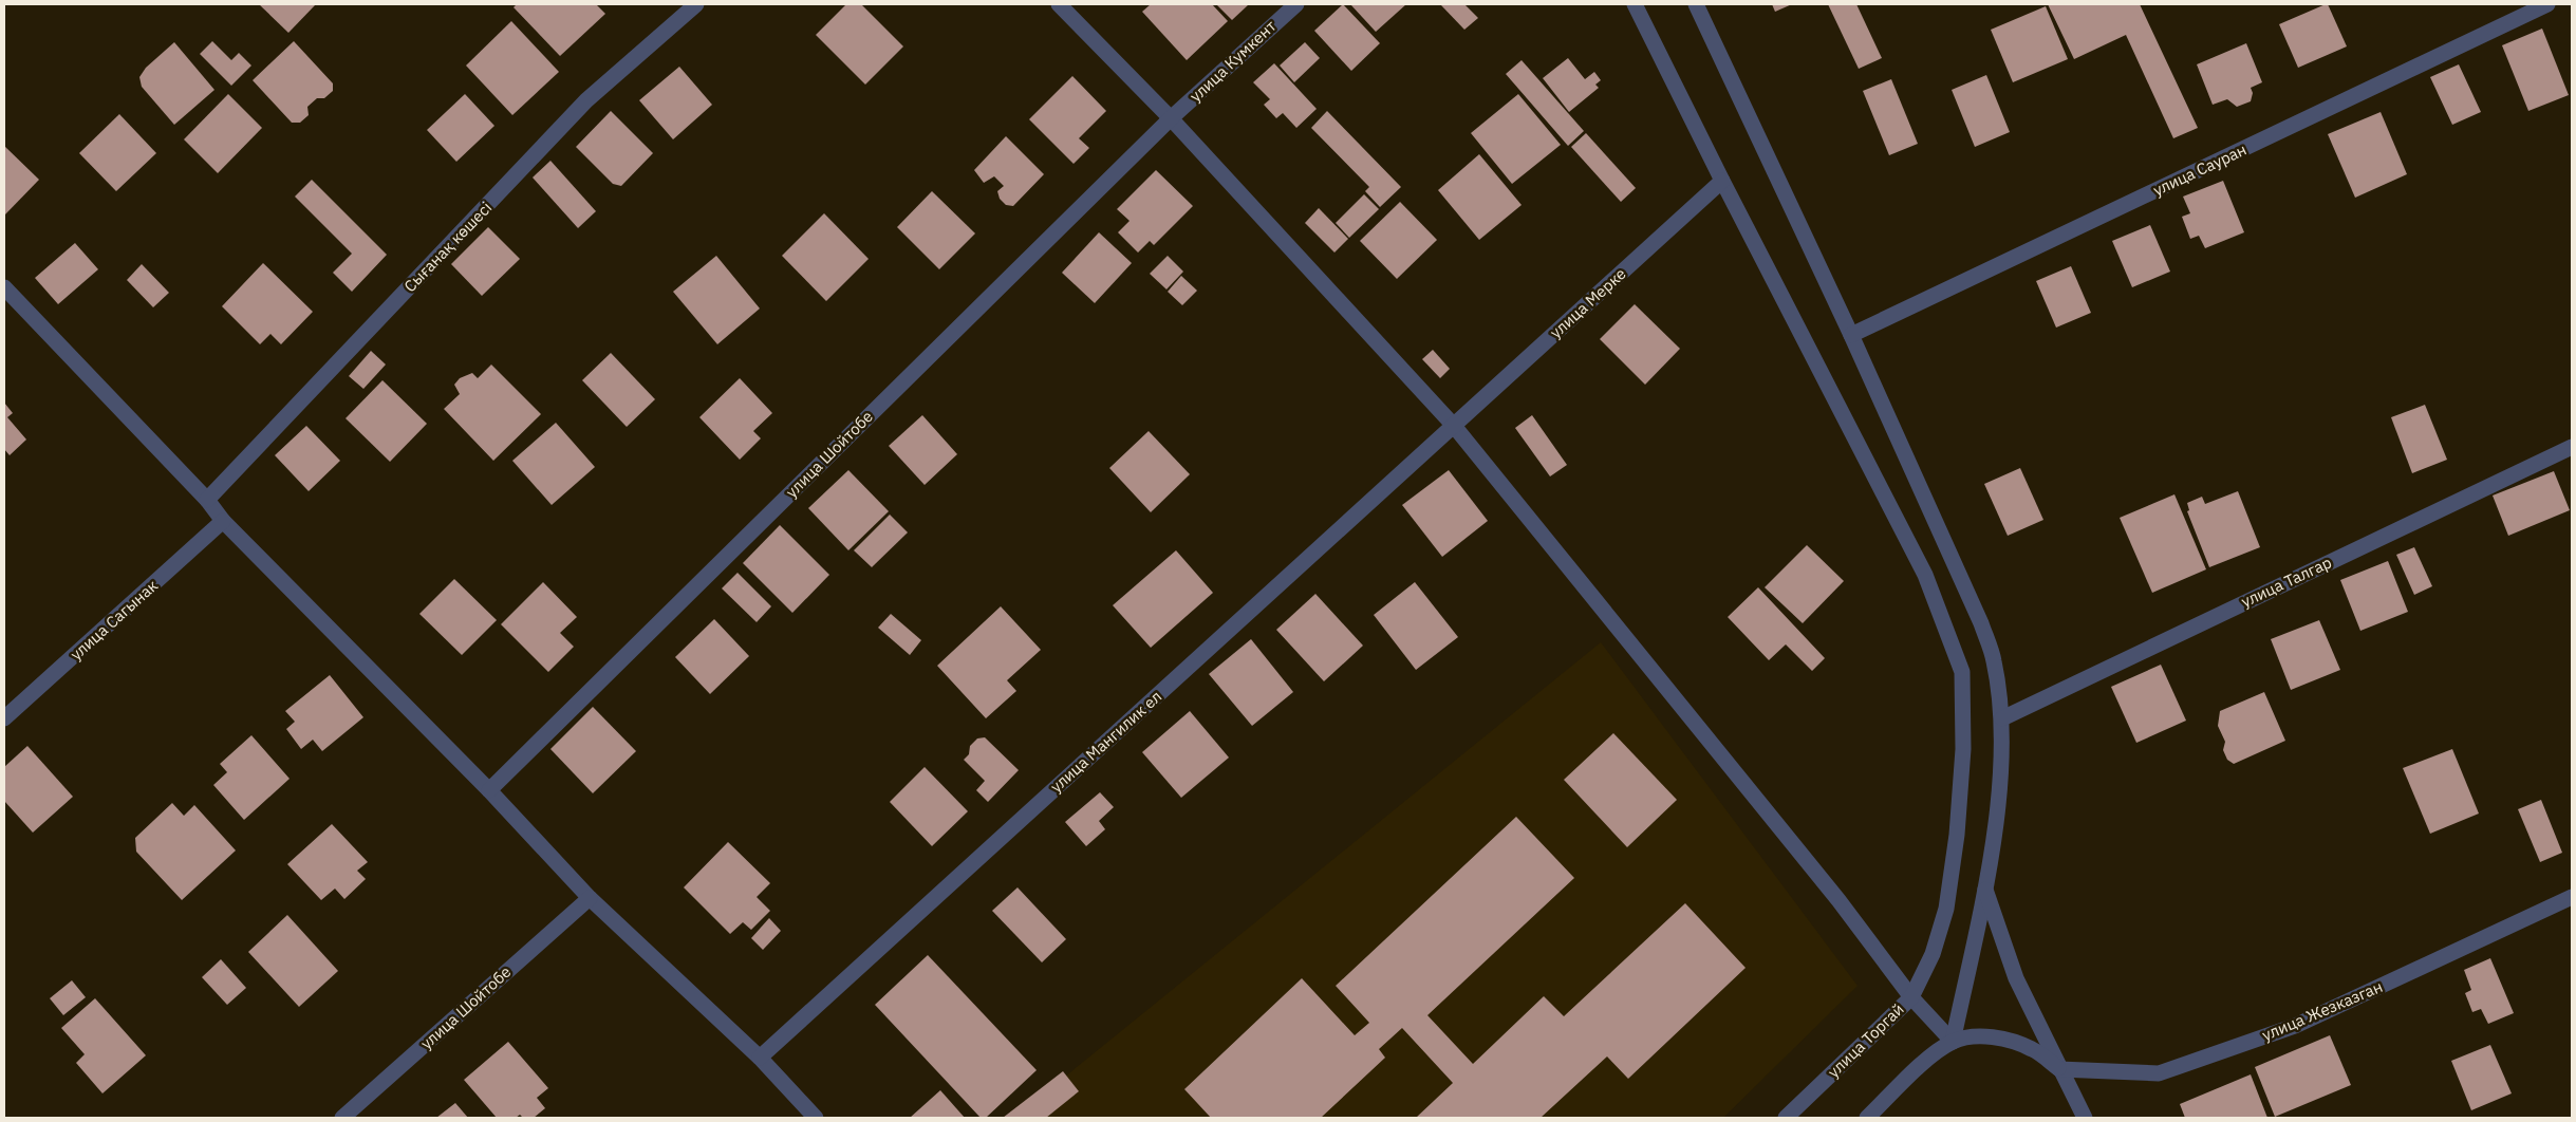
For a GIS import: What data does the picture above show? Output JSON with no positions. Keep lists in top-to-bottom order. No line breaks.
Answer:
{"streets":{"street":["улица Кумкент","улица Сауран","Сығанақ көшесі","улица Мерке","улица Шойтобе","улица Талгар","улица Сагынак","улица Мангилик ел","улица Жезказган","улица Торгай"]},"crossings":[["улица Кумкент","улица Шойтобе"],["улица Мерке","улица Мангилик ел"]]}
